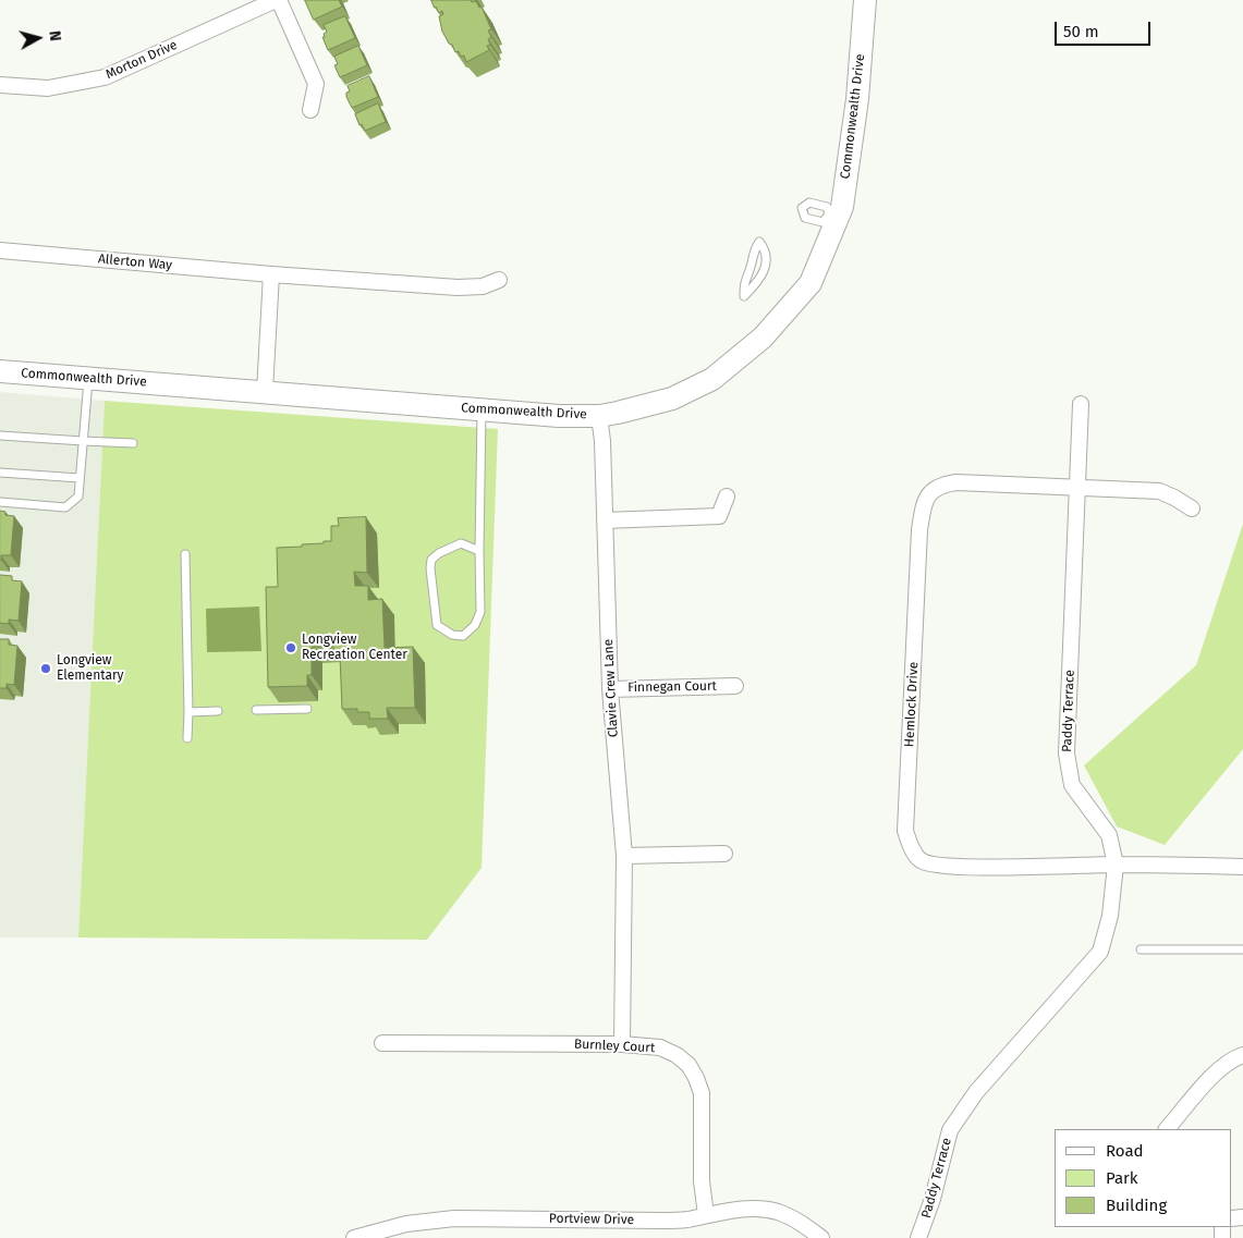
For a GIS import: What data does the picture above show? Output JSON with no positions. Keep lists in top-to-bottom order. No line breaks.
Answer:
{"streets":{"street":["Morton Drive","Commonwealth Drive","Allerton Way","Finnegan Court","Clavie Crew Lane","Hemlock Drive","Paddy Terrace","Burnley Court","Portview Drive"]},"crossings":[["Commonwealth Drive","Clavie Crew Lane"],["Finnegan Court","Clavie Crew Lane"],["Clavie Crew Lane","Burnley Court"],["Hemlock Drive","Paddy Terrace"],["Burnley Court","Portview Drive"]],"places":["Longview Recreation Center","Longview Elementary"],"legend":["Road","Park","Building"],"scale_bar":"50 m","north":"right"}
